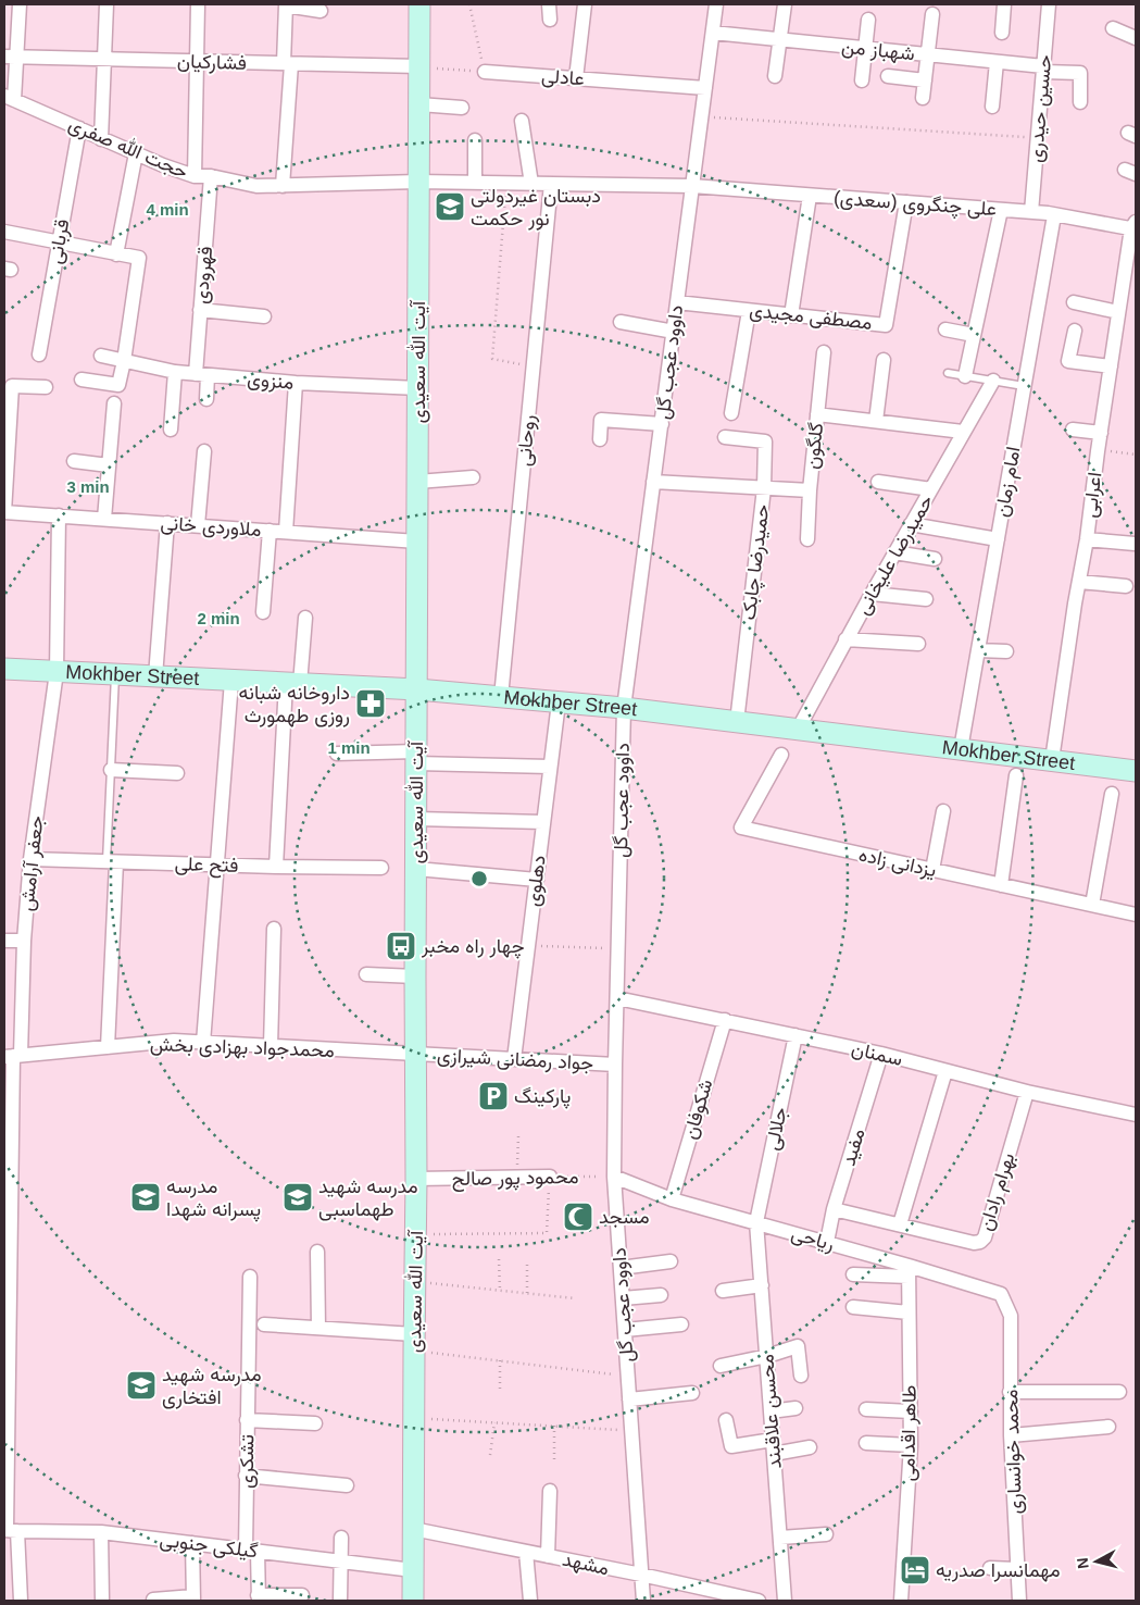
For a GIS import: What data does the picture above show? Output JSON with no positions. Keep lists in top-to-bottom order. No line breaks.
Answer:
{"streets":{"main road":["آیت الله سعیدی","Mokhber Street"],"street":["شهباز من","فشارکیان","عادلی","حسین حیدری","حجت الله صفری","علی چنگروی (سعدی)","قربانی","قهرودی","مصطفی مجیدی","داوود عجب گل","منزوی","روحانی","گلگون","امام زمان","اعرابی","ملاوردی خانی","حمیدرضا علیخانی","حمیدرضا چابک","یزدانی زاده","جعفر آرامش","فتح علی","دهلوی","محمدجواد بهزادی بخش","سمنان","جواد رمضانی شیرازی","شکوفان","جلالی","مفید","محمود پور صالح","بهرام رادان","ریاحی","محسن علاقبند","طاهر اقدامی","محمد خوانساری","تشکری","گیلکی جنوبی","مشهد"]},"crossings":[["شهباز من","حسین حیدری"],["شهباز من","داوود عجب گل"],["فشارکیان","آیت الله سعیدی"],["عادلی","داوود عجب گل"],["حسین حیدری","علی چنگروی (سعدی)"],["حجت الله صفری","علی چنگروی (سعدی)"],["حجت الله صفری","قربانی"],["حجت الله صفری","قهرودی"],["حجت الله صفری","آیت الله سعیدی"],["حجت الله صفری","روحانی"],["علی چنگروی (سعدی)","مصطفی مجیدی"],["علی چنگروی (سعدی)","داوود عجب گل"],["علی چنگروی (سعدی)","روحانی"],["علی چنگروی (سعدی)","امام زمان"],["علی چنگروی (سعدی)","اعرابی"],["قهرودی","منزوی"],["مصطفی مجیدی","داوود عجب گل"],["آیت الله سعیدی","منزوی"],["آیت الله سعیدی","ملاوردی خانی"],["آیت الله سعیدی","Mokhber Street"],["آیت الله سعیدی","محمدجواد بهزادی بخش"],["آیت الله سعیدی","جواد رمضانی شیرازی"],["آیت الله سعیدی","محمود پور صالح"],["آیت الله سعیدی","گیلکی جنوبی"],["آیت الله سعیدی","مشهد"],["داوود عجب گل","Mokhber Street"],["داوود عجب گل","سمنان"],["داوود عجب گل","جواد رمضانی شیرازی"],["داوود عجب گل","محمود پور صالح"],["داوود عجب گل","ریاحی"],["داوود عجب گل","مشهد"],["روحانی","Mokhber Street"],["امام زمان","Mokhber Street"],["اعرابی","Mokhber Street"],["ملاوردی خانی","جعفر آرامش"],["حمیدرضا علیخانی","Mokhber Street"],["حمیدرضا چابک","Mokhber Street"],["Mokhber Street","جعفر آرامش"],["Mokhber Street","دهلوی"],["جعفر آرامش","فتح علی"],["جعفر آرامش","محمدجواد بهزادی بخش"],["جعفر آرامش","گیلکی جنوبی"],["دهلوی","جواد رمضانی شیرازی"],["محمدجواد بهزادی بخش","جواد رمضانی شیرازی"],["سمنان","شکوفان"],["سمنان","جلالی"],["سمنان","مفید"],["سمنان","بهرام رادان"],["شکوفان","ریاحی"],["جلالی","ریاحی"],["جلالی","محسن علاقبند"],["مفید","بهرام رادان"],["مفید","ریاحی"],["محمود پور صالح","ریاحی"],["ریاحی","محسن علاقبند"],["ریاحی","طاهر اقدامی"],["ریاحی","محمد خوانساری"],["تشکری","گیلکی جنوبی"]],"places":{"school or university":["دبستان غیردولتی نور حکمت","مدرسه پسرانه شهدا","مدرسه شهید طهماسبی","مدرسه شهید افتخاری"],"pharmacy":["داروخانه شبانه روزی طهمورث"],"bus stop":["چهار راه مخبر"],"parking":["پارکینگ"],"mosque":["مسجد"],"hotel":["مهمانسرا صدریه"]},"north":"left","rings":["4 min","3 min","2 min","1 min"]}
